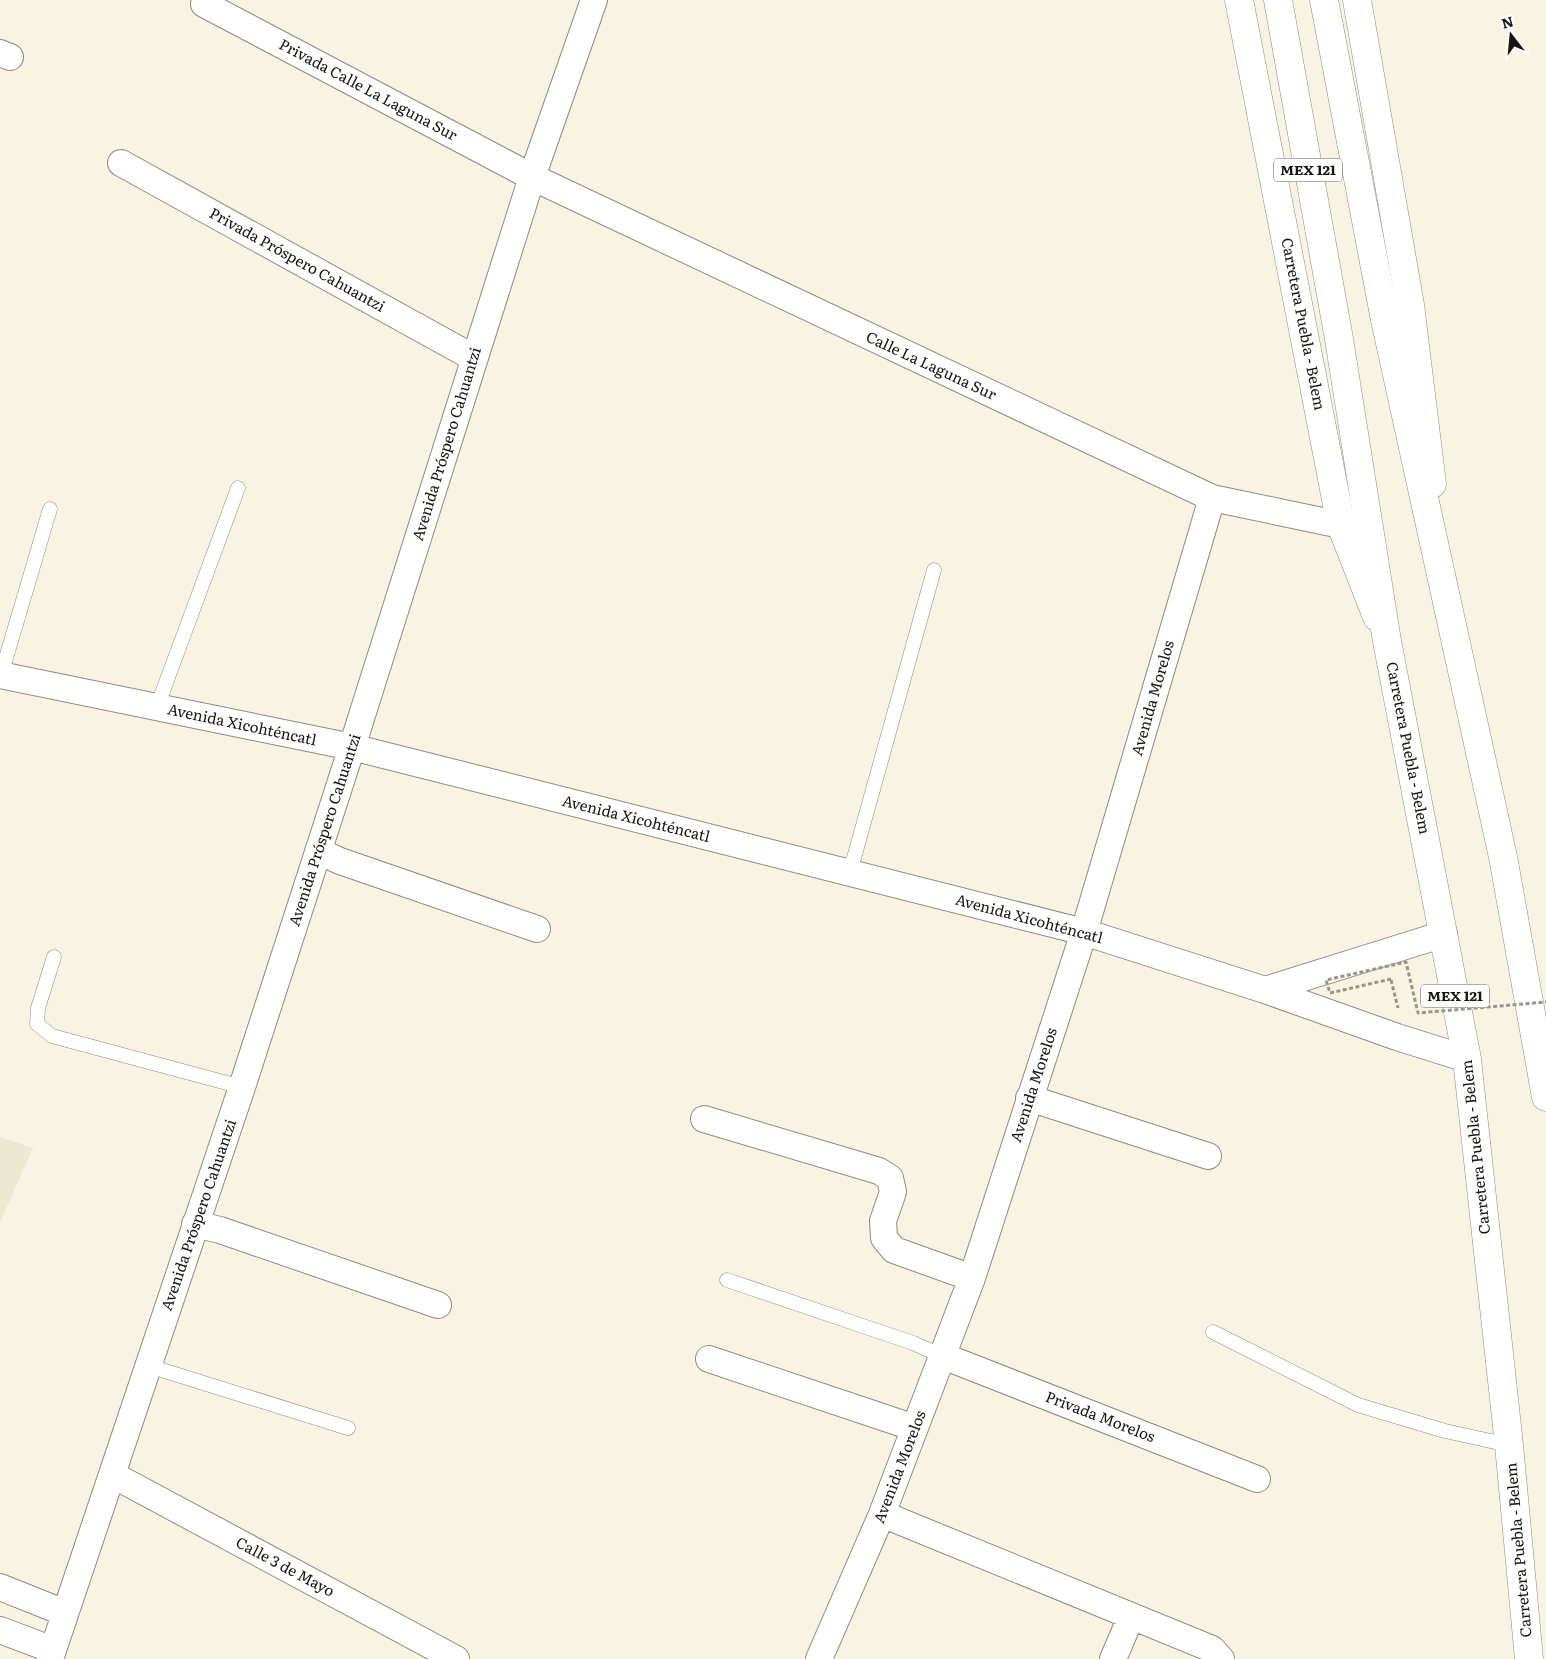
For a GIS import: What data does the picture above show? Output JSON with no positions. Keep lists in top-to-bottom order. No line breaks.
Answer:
{"streets":{"main road":["MEX 121","Carretera Puebla - Belem"],"street":["Privada Calle La Laguna Sur","Privada Próspero Cahuantzi","Calle La Laguna Sur","Avenida Próspero Cahuantzi","Avenida Morelos","Avenida Xicohténcatl","Privada Morelos","Calle 3 de Mayo"]},"crossings":[["Privada Calle La Laguna Sur","Calle La Laguna Sur"],["Privada Calle La Laguna Sur","Avenida Próspero Cahuantzi"],["Privada Próspero Cahuantzi","Avenida Próspero Cahuantzi"],["Carretera Puebla - Belem","Calle La Laguna Sur"],["Carretera Puebla - Belem","Avenida Xicohténcatl"],["Calle La Laguna Sur","Avenida Próspero Cahuantzi"],["Calle La Laguna Sur","Avenida Morelos"],["Avenida Próspero Cahuantzi","Avenida Xicohténcatl"],["Avenida Próspero Cahuantzi","Calle 3 de Mayo"],["Avenida Morelos","Avenida Xicohténcatl"],["Avenida Morelos","Privada Morelos"]],"north":"top"}
